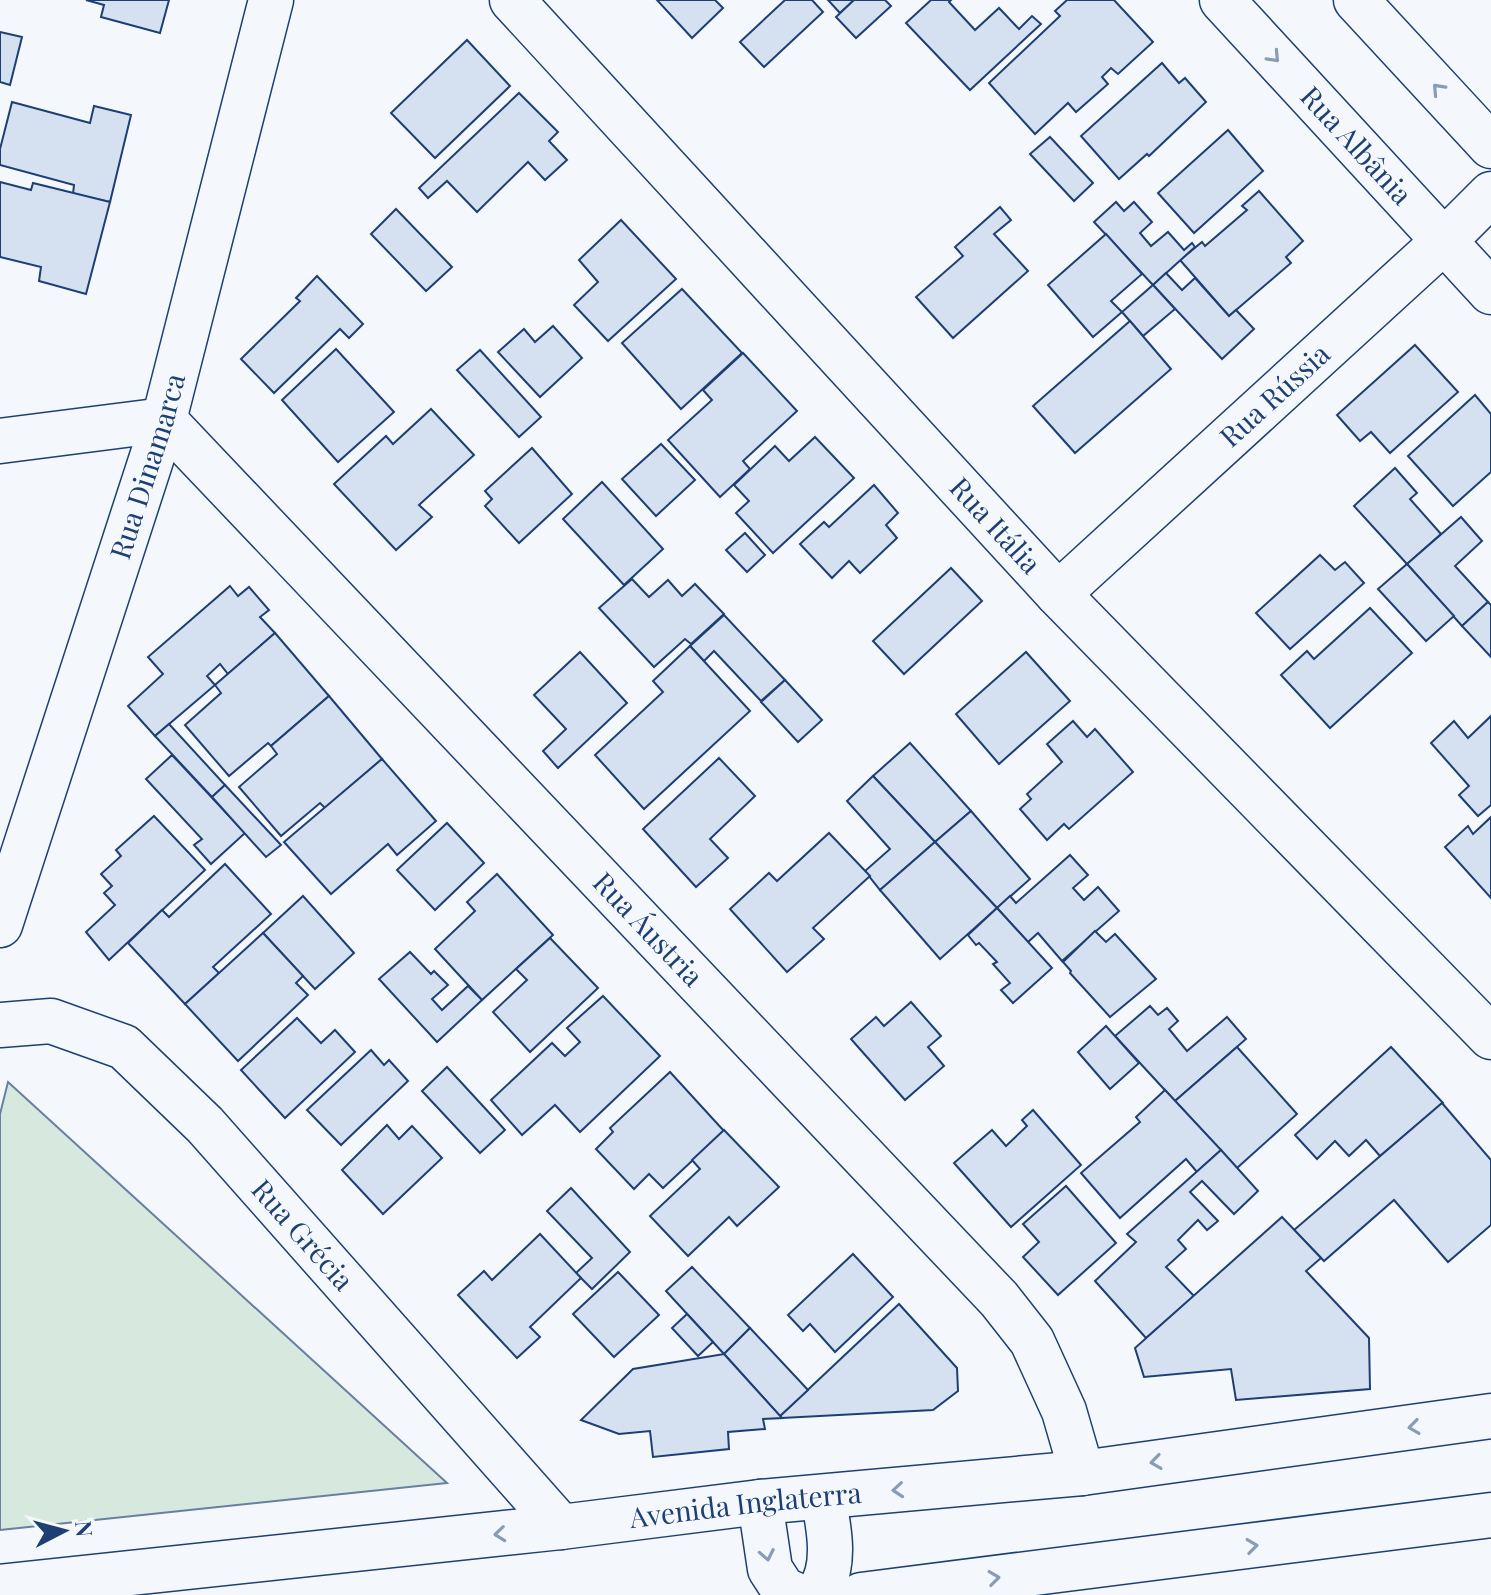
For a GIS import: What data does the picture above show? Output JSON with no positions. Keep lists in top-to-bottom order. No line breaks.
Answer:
{"streets":{"street":["Rua Albânia","Rua Rússia","Rua Dinamarca","Rua Itália","Rua Áustria","Rua Grécia","Avenida Inglaterra"]},"crossings":[["Rua Albânia","Rua Rússia"],["Rua Rússia","Rua Itália"],["Rua Dinamarca","Rua Áustria"],["Rua Áustria","Avenida Inglaterra"],["Rua Grécia","Avenida Inglaterra"]],"north":"right"}
